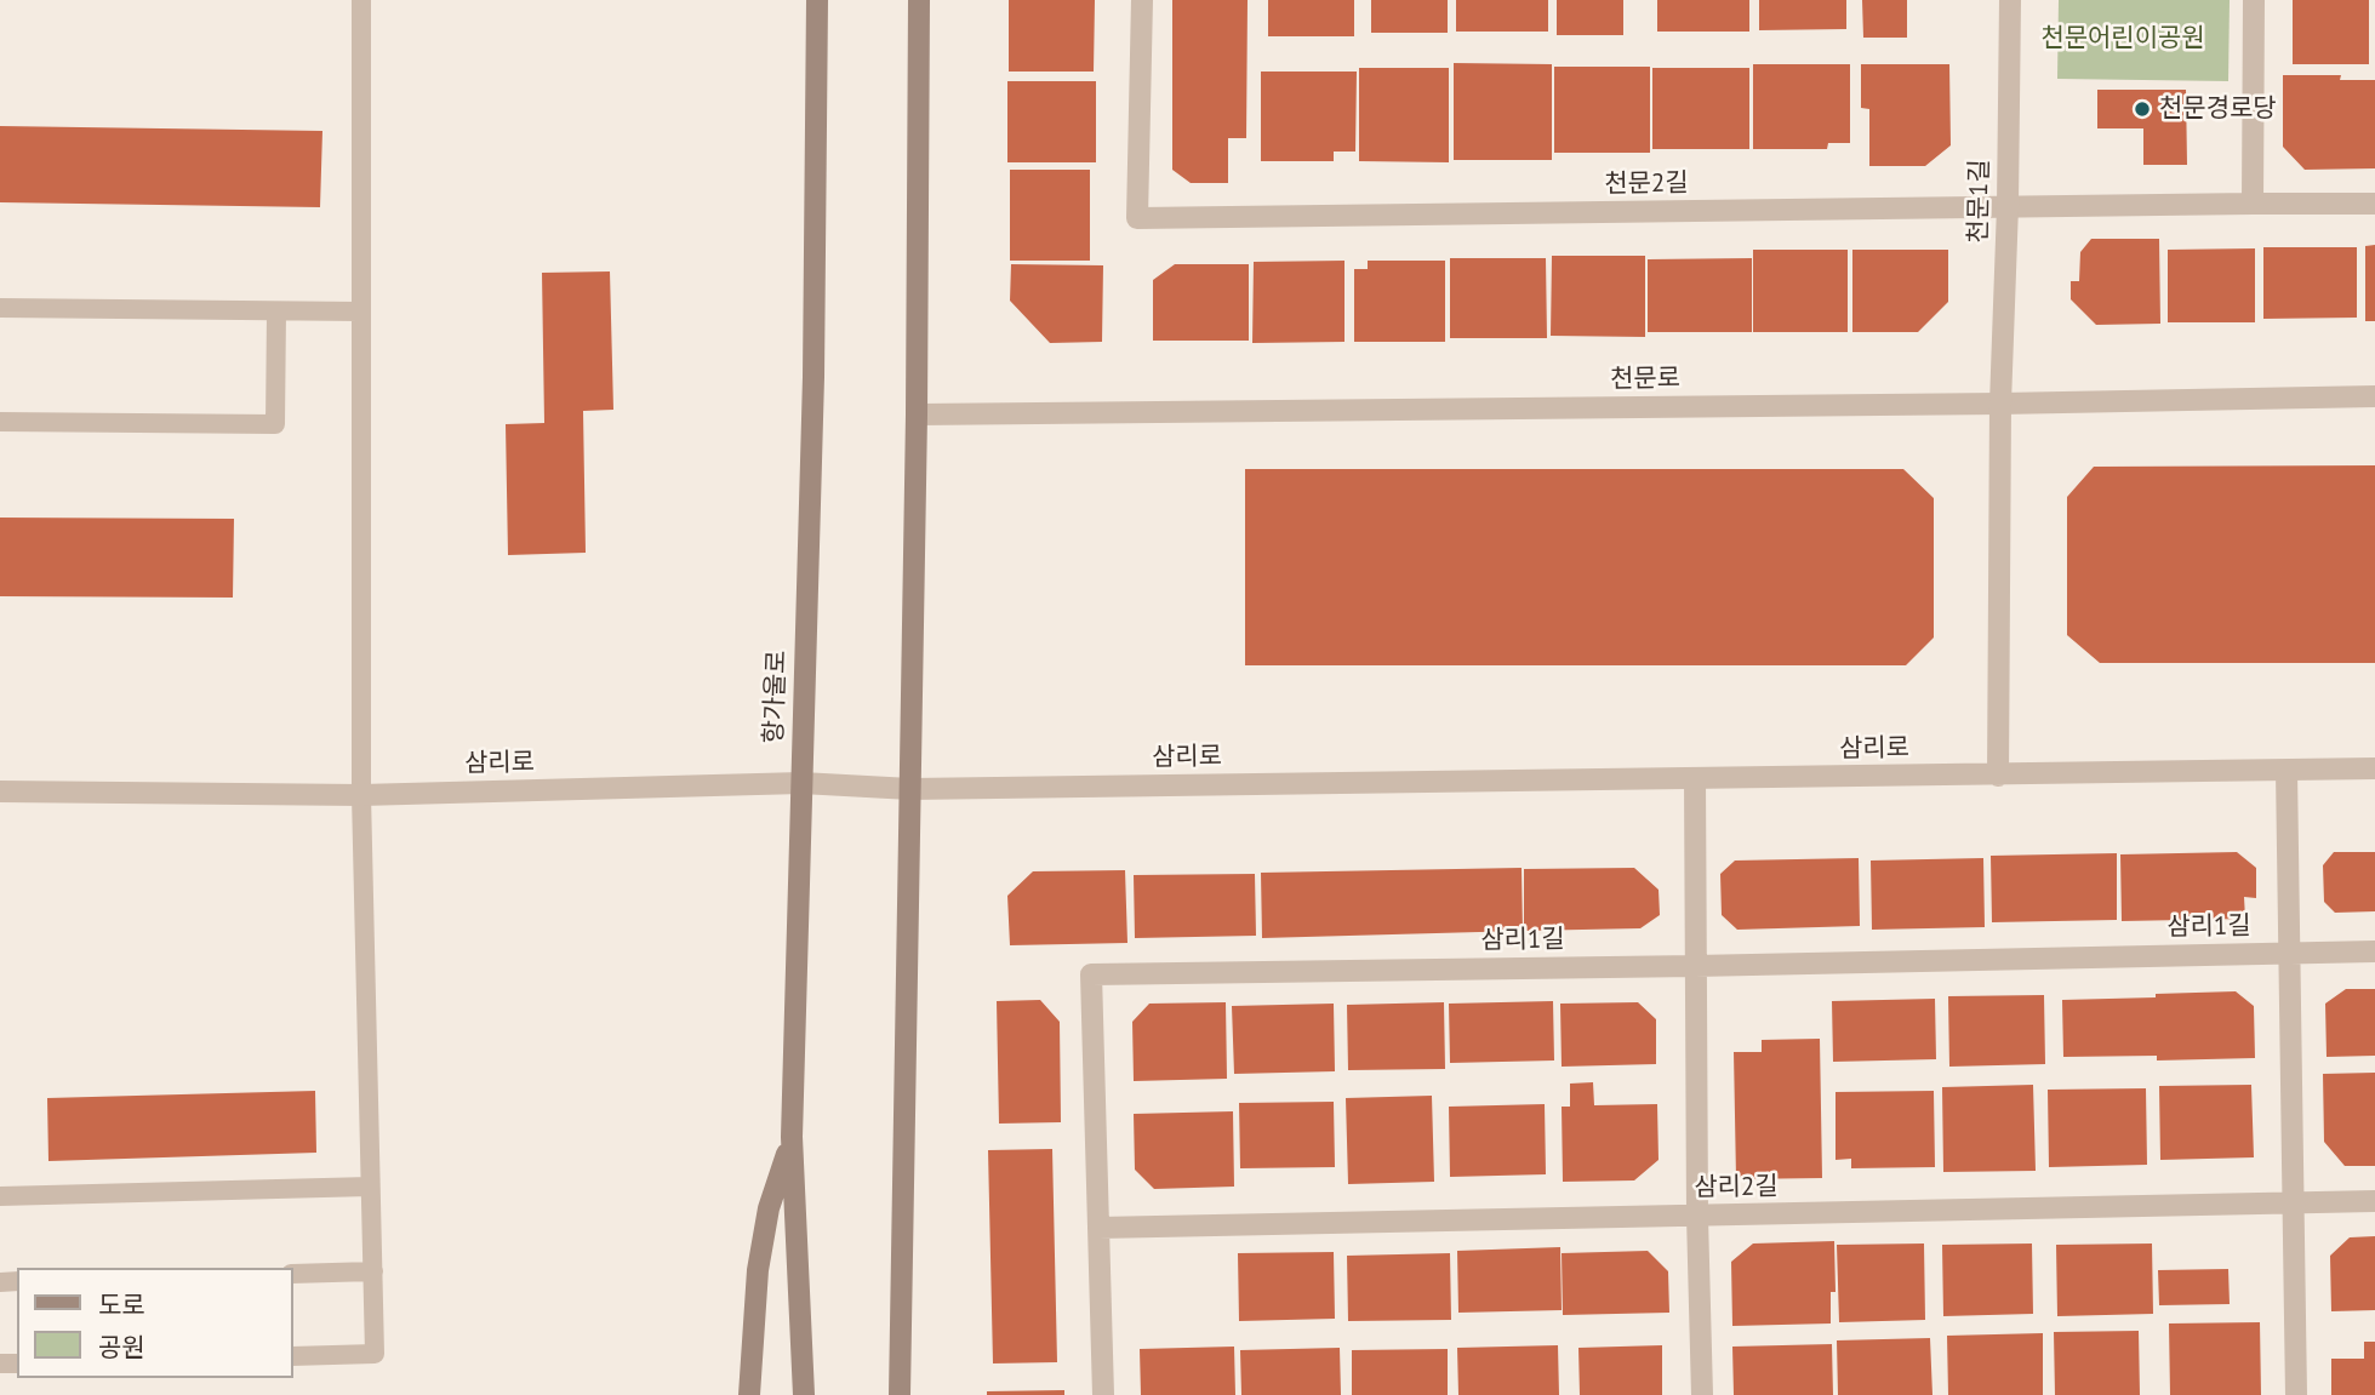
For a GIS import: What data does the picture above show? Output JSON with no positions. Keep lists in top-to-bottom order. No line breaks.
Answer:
{"streets":{"main road":["항가울로"],"street":["천문2길","천문1길","천문로","삼리로","삼리1길","삼리2길"]},"crossings":[["천문2길","천문1길"],["천문1길","천문로"],["천문1길","삼리로"],["항가울로","삼리로"],["삼리1길","삼리2길"]],"parks":["천문어린이공원"],"places":["천문경로당"],"legend":["도로","공원"]}
